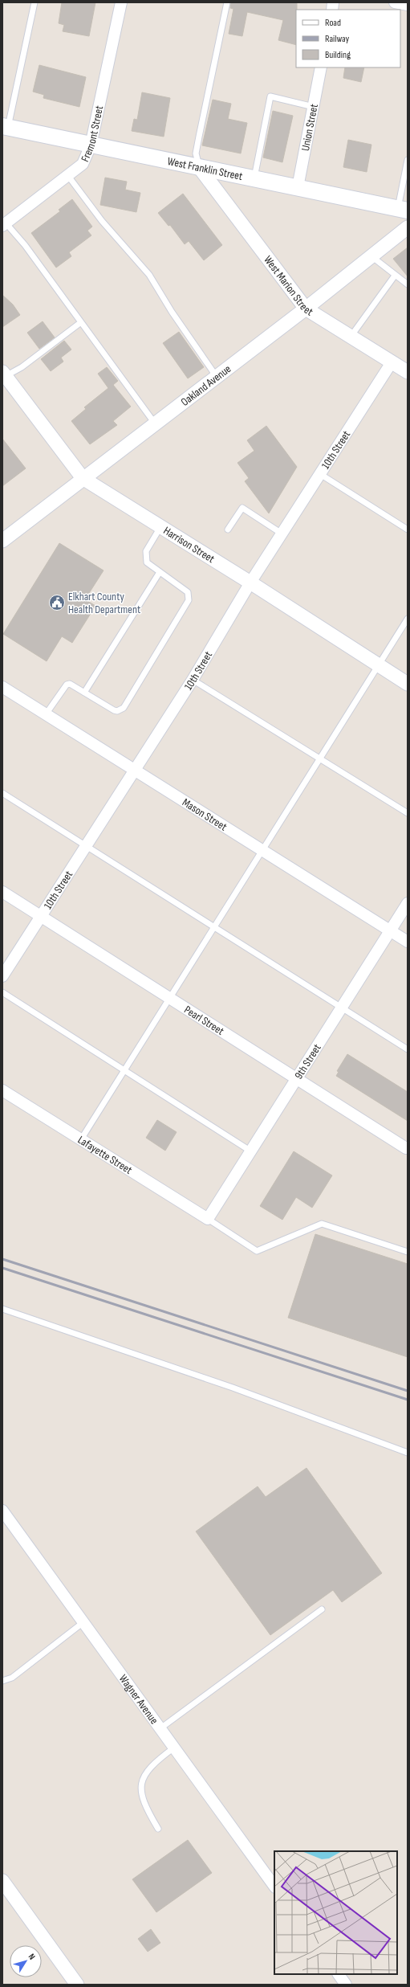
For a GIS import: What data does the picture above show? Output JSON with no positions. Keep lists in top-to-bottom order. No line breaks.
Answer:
{"streets":{"main road":["West Franklin Street"],"street":["Union Street","Fremont Street","West Marion Street","Oakland Avenue","10th Street","Harrison Street","Mason Street","Pearl Street","9th Street","Lafayette Street","Wagner Avenue"]},"crossings":[["Union Street","West Franklin Street"],["Fremont Street","West Franklin Street"],["West Franklin Street","West Marion Street"],["West Marion Street","Oakland Avenue"],["West Marion Street","10th Street"],["Oakland Avenue","Harrison Street"],["10th Street","Harrison Street"],["10th Street","Mason Street"],["10th Street","Pearl Street"],["Mason Street","9th Street"],["Pearl Street","9th Street"],["9th Street","Lafayette Street"]],"places":{"public building":["Elkhart County Health Department"]},"legend":["Road","Railway","Building"],"north":"top right"}
